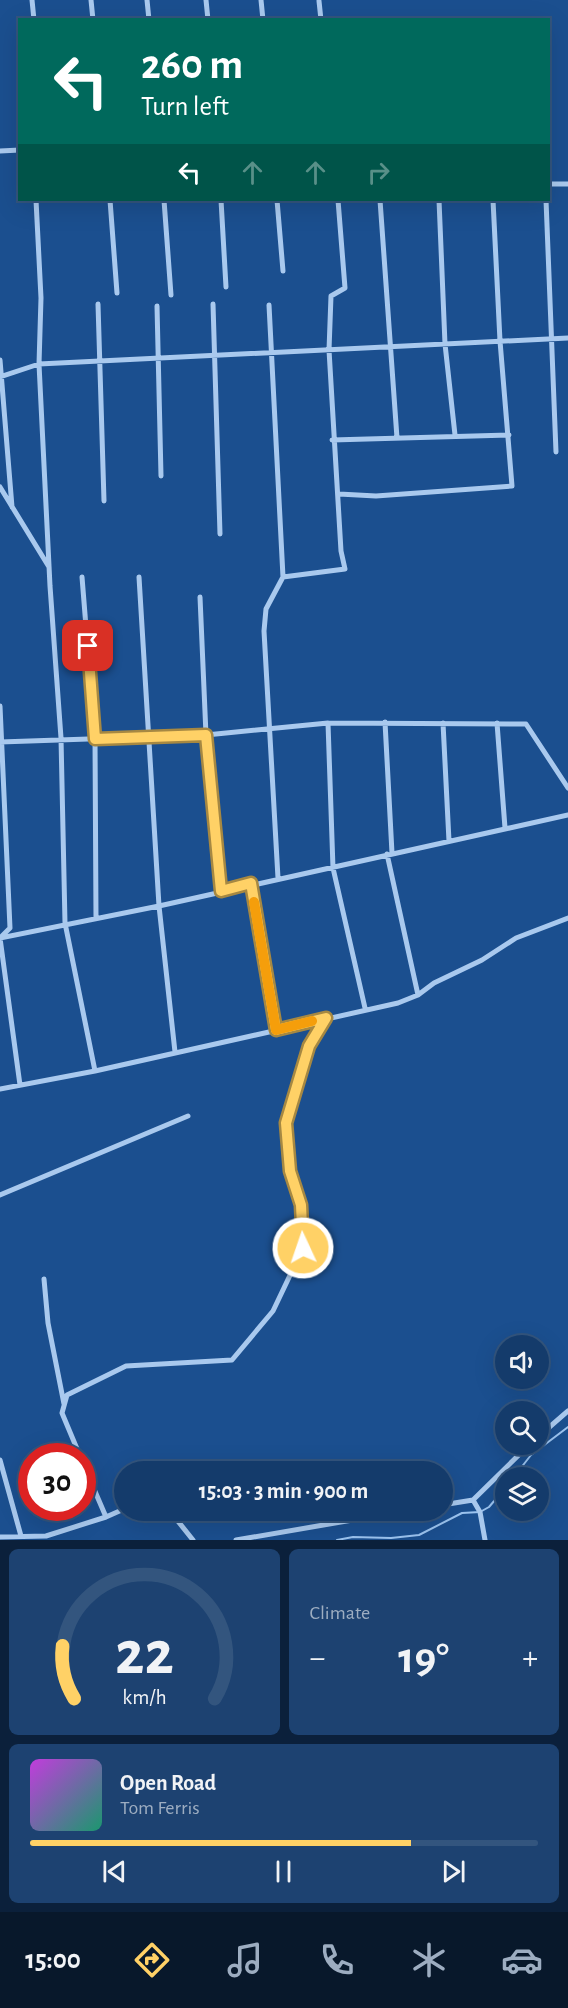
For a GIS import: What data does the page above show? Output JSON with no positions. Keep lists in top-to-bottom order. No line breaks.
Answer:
{"page":{"turn":["260 m","Turn left"],"limit":"30","trip":"15:03 · 3 min · 900 m","tile":"Climate","heat":["−","19°","+"],"song":["Open Road","Tom Ferris"],"tabs":"15:00","gauge":["22","km/h"]}}
